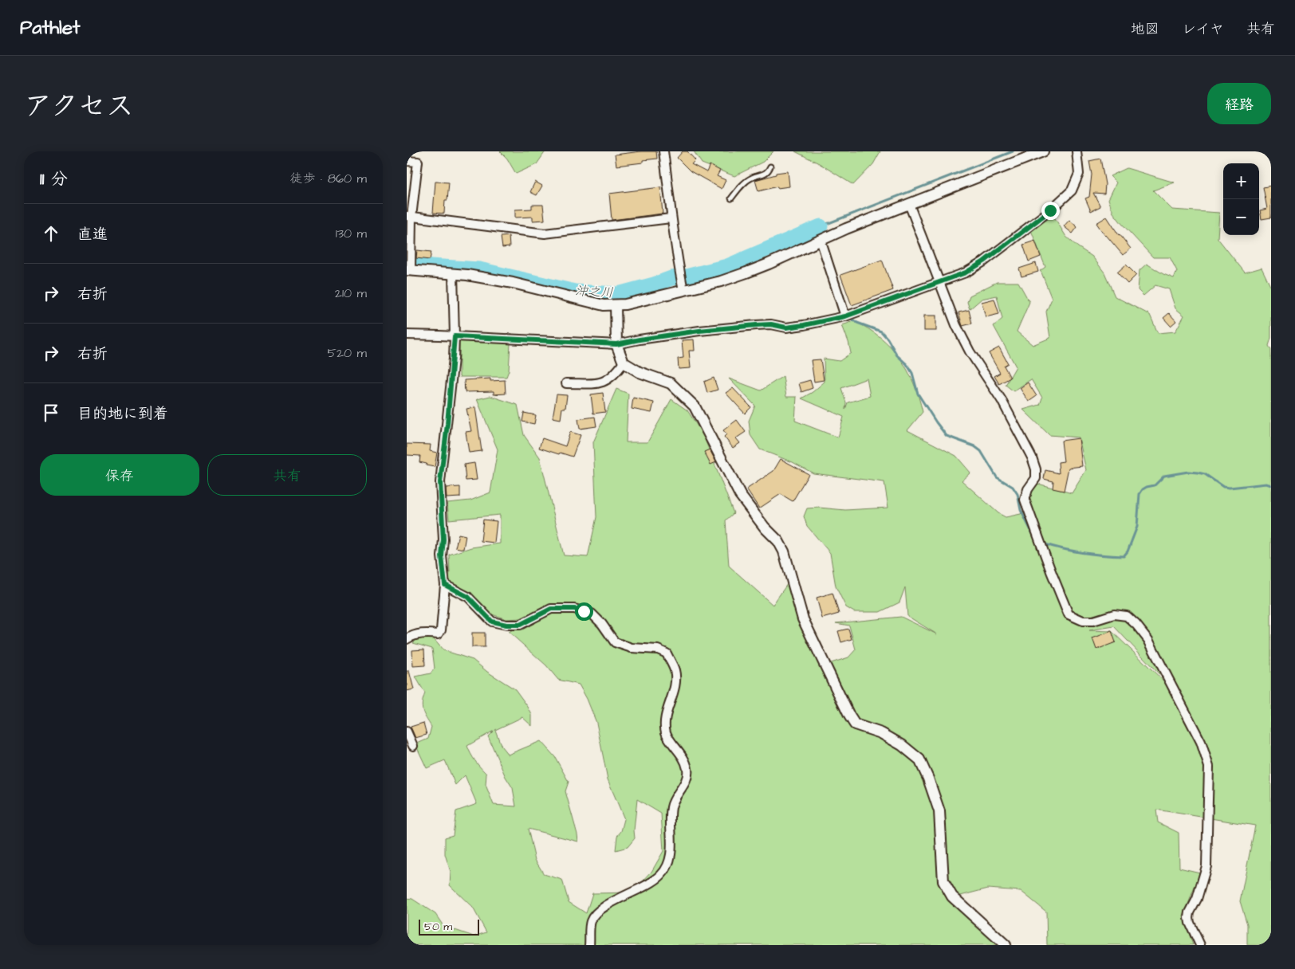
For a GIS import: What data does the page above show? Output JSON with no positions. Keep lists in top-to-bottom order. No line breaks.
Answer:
{"water":["沖之川"],"scale_bar":"50 m","page":{"header":"Pathlet","nav":["地図","レイヤ","共有"],"title":"アクセス","buttons":["経路",["保存","共有"]],"heading":["11 分","徒歩 · 860 m"],"map_buttons":["+","−"],"list":[["直進","130 m"],["右折","210 m"],["右折","520 m"],"目的地に到着"],"scale":"50 m"}}
